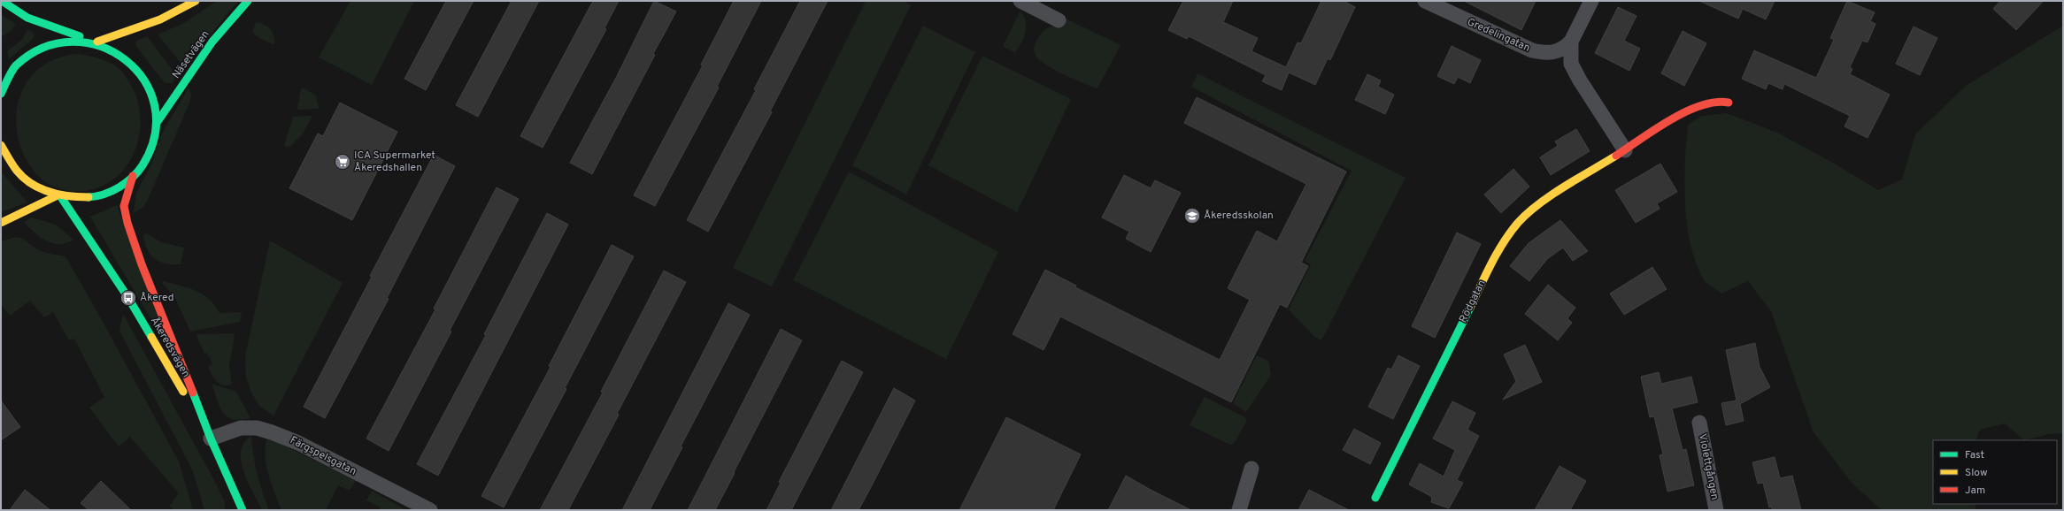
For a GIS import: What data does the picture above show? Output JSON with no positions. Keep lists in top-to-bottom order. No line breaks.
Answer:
{"streets":{"street":["Gredelingatan","Näsetvägen","Rödgatan","Åkeredsvägen","Färgspelsgatan","Violettgången"]},"crossings":[["Näsetvägen","Åkeredsvägen"],["Åkeredsvägen","Färgspelsgatan"]],"places":{"supermarket":["ICA Supermarket Åkeredshallen"],"school or university":["Åkeredsskolan"],"bus stop":["Åkered"]},"legend":["Fast","Slow","Jam"]}
